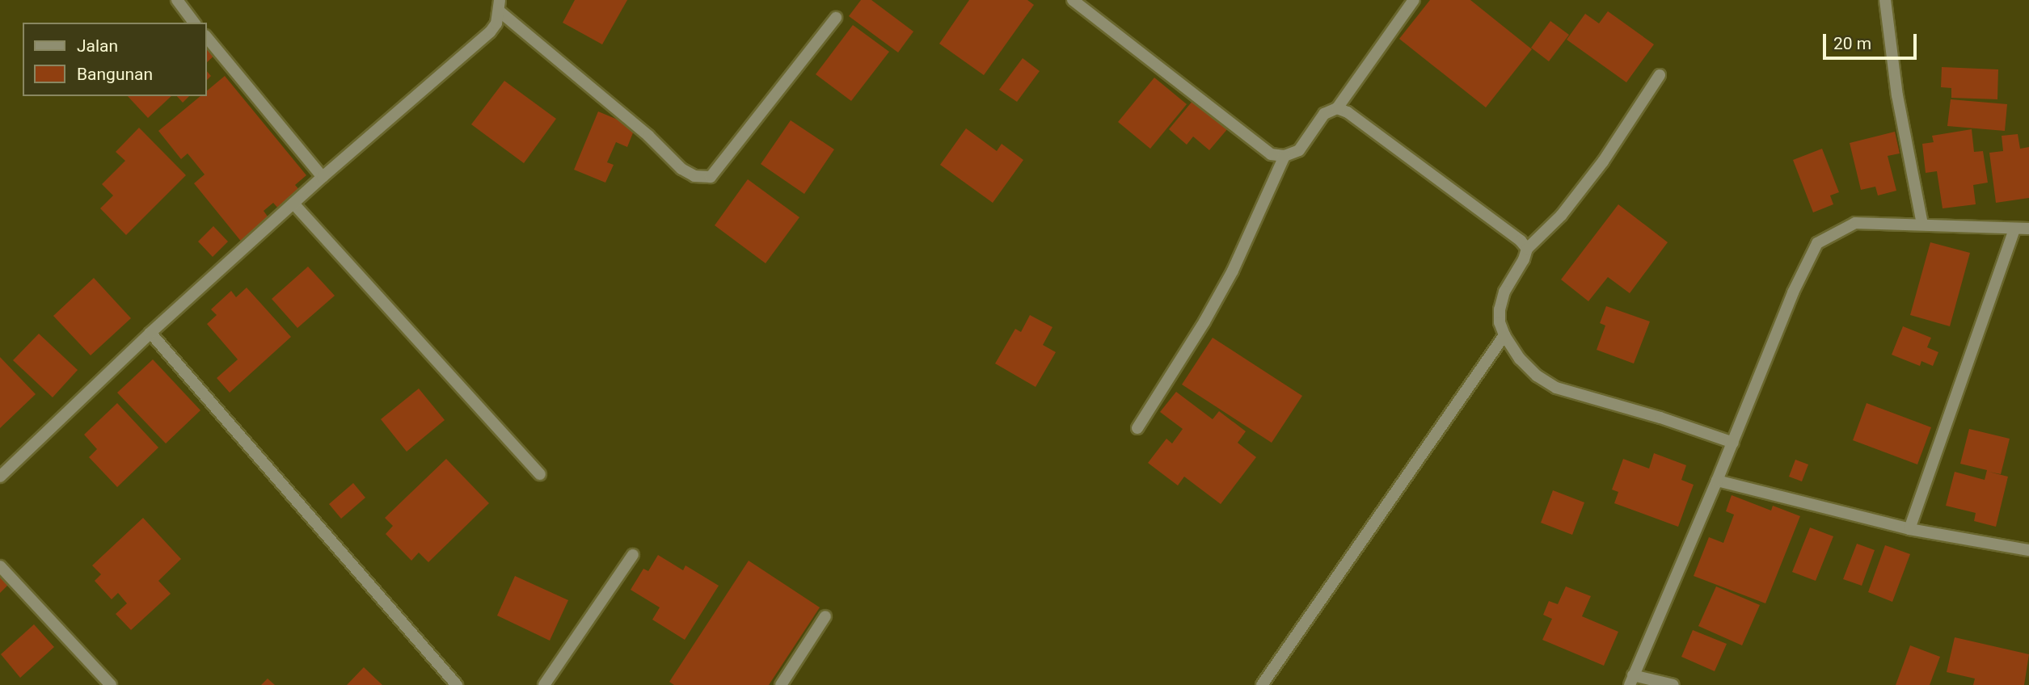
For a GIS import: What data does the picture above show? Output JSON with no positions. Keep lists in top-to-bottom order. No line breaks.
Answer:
{"legend":["Jalan","Bangunan"],"scale_bar":"20 m"}
